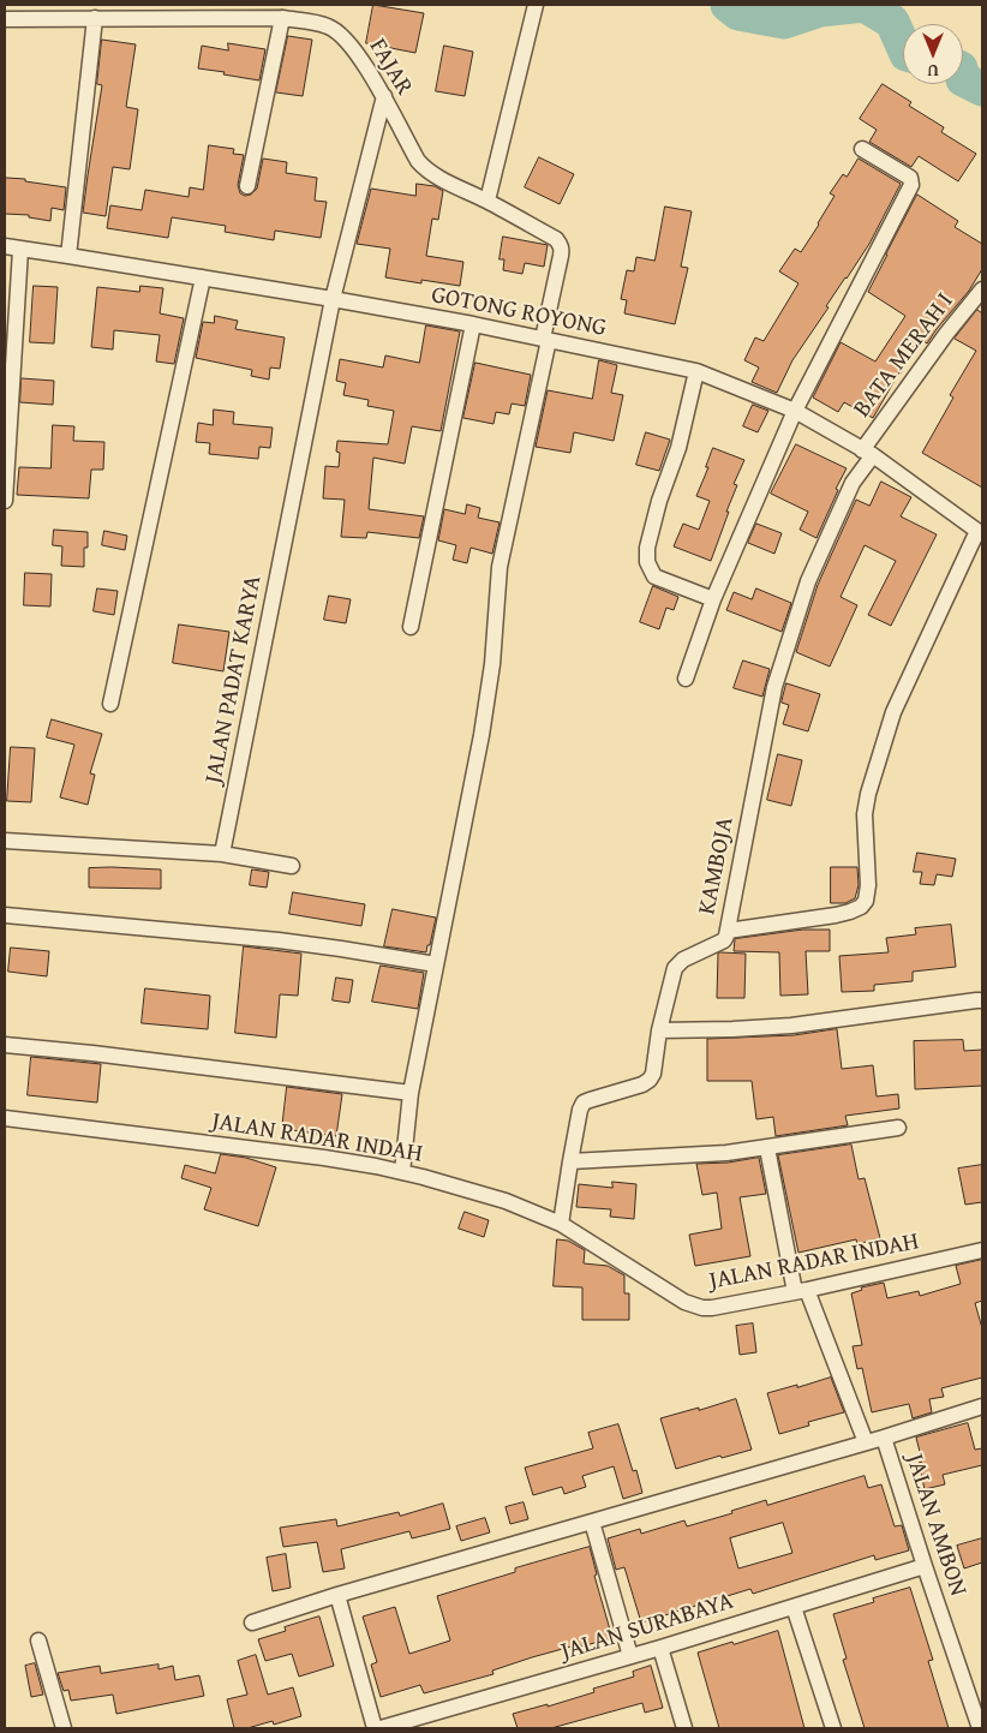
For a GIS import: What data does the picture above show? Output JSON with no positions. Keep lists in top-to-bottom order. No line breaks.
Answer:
{"streets":{"street":["FAJAR","GOTONG ROYONG","BATA MERAH I","JALAN PADAT KARYA","KAMBOJA","JALAN RADAR INDAH","JALAN AMBON","JALAN SURABAYA"]},"crossings":[["FAJAR","GOTONG ROYONG"],["FAJAR","JALAN PADAT KARYA"],["FAJAR","JALAN RADAR INDAH"],["GOTONG ROYONG","BATA MERAH I"],["GOTONG ROYONG","JALAN PADAT KARYA"],["GOTONG ROYONG","KAMBOJA"],["BATA MERAH I","KAMBOJA"],["KAMBOJA","JALAN RADAR INDAH"],["JALAN AMBON","JALAN SURABAYA"]],"north":"bottom"}
